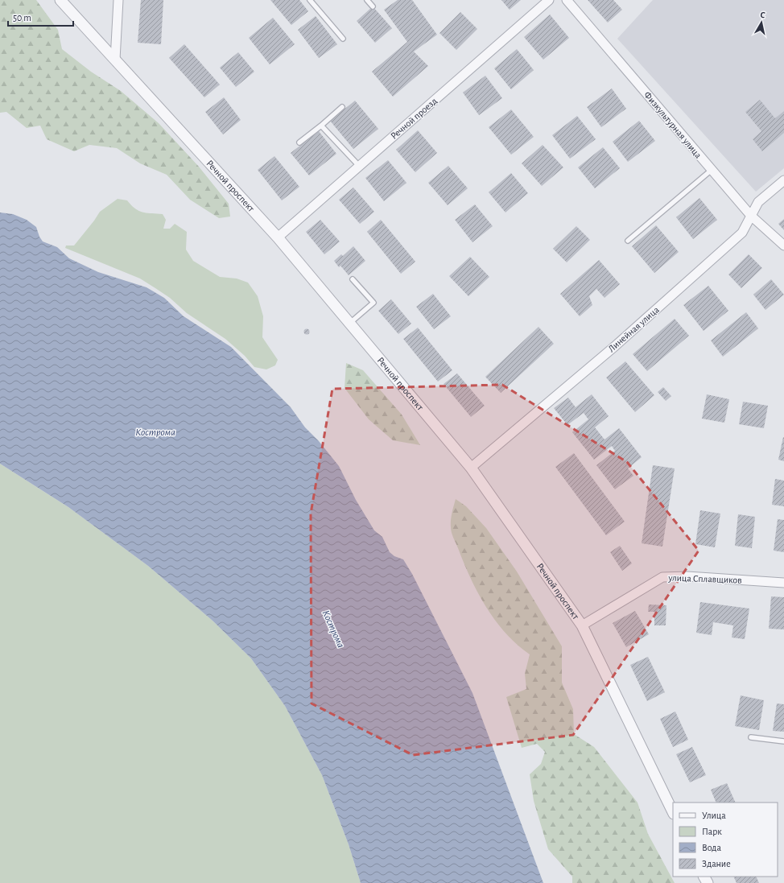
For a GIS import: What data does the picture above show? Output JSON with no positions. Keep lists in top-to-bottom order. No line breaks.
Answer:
{"streets":{"street":["Речной проезд","Физкультурная улица","Речной проспект","Линейная улица","улица Сплавщиков"]},"crossings":[["Речной проезд","Речной проспект"],["Физкультурная улица","Линейная улица"],["Речной проспект","Линейная улица"],["Речной проспект","улица Сплавщиков"]],"water":["Кострома"],"legend":["Улица","Парк","Вода","Здание"],"scale_bar":"50 m","north":"top"}
